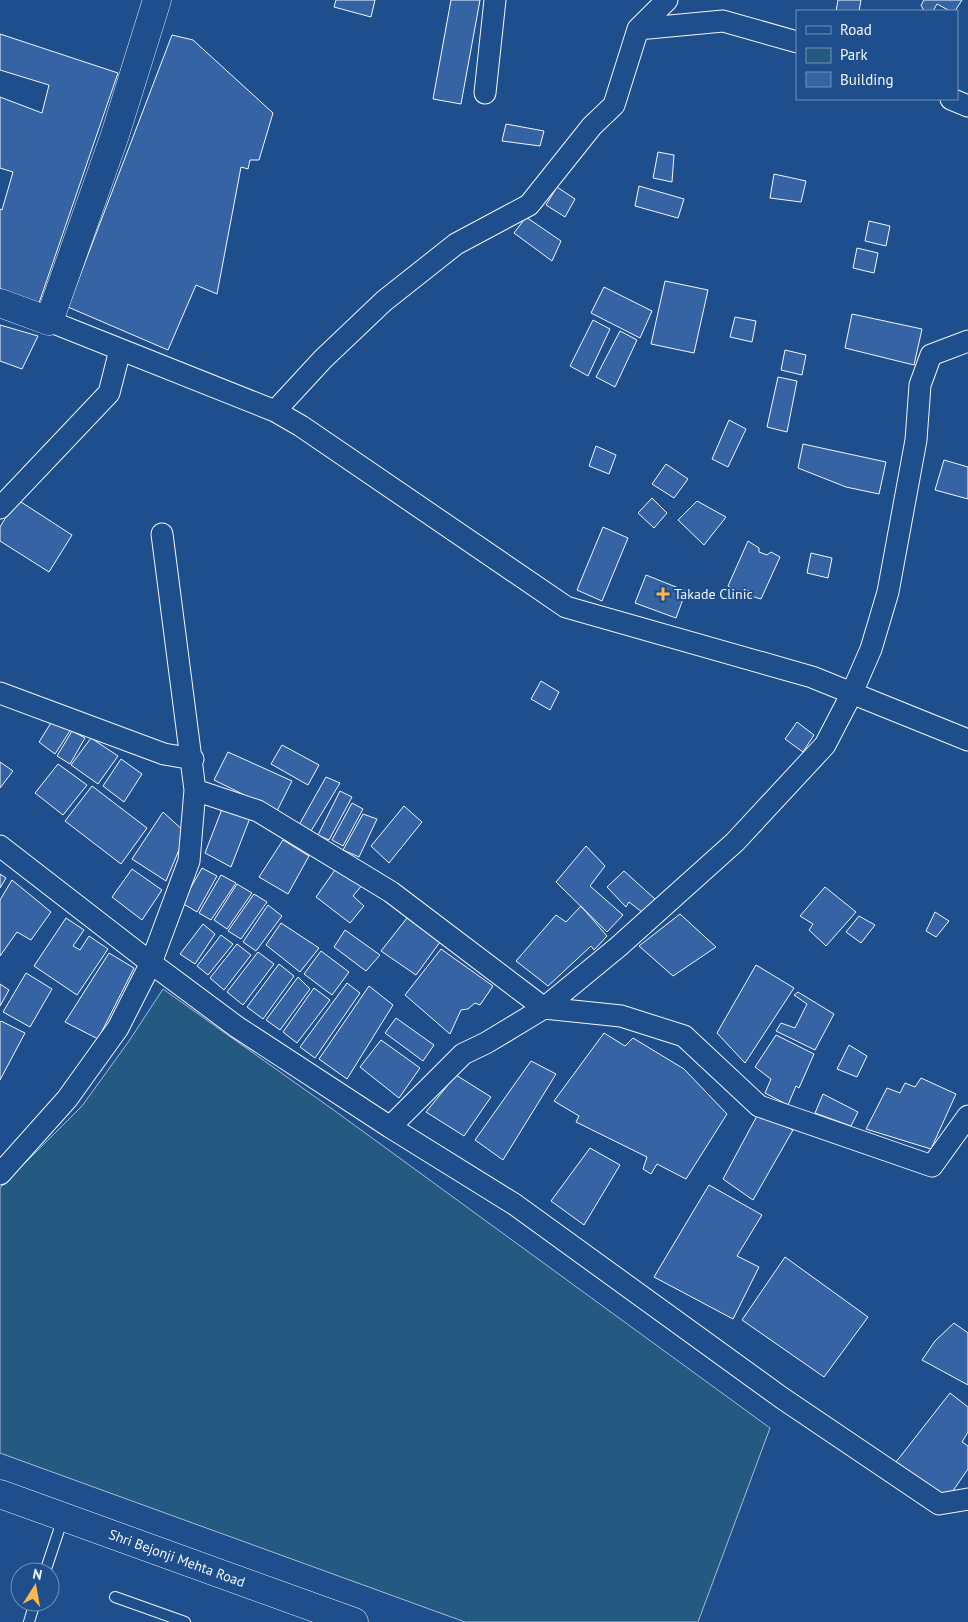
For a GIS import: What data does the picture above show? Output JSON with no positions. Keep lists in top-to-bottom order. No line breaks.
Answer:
{"streets":{"street":["Shri Bejonji Mehta Road"]},"places":{"health":["Takade Clinic"]},"legend":["Road","Park","Building"],"north":"top"}
